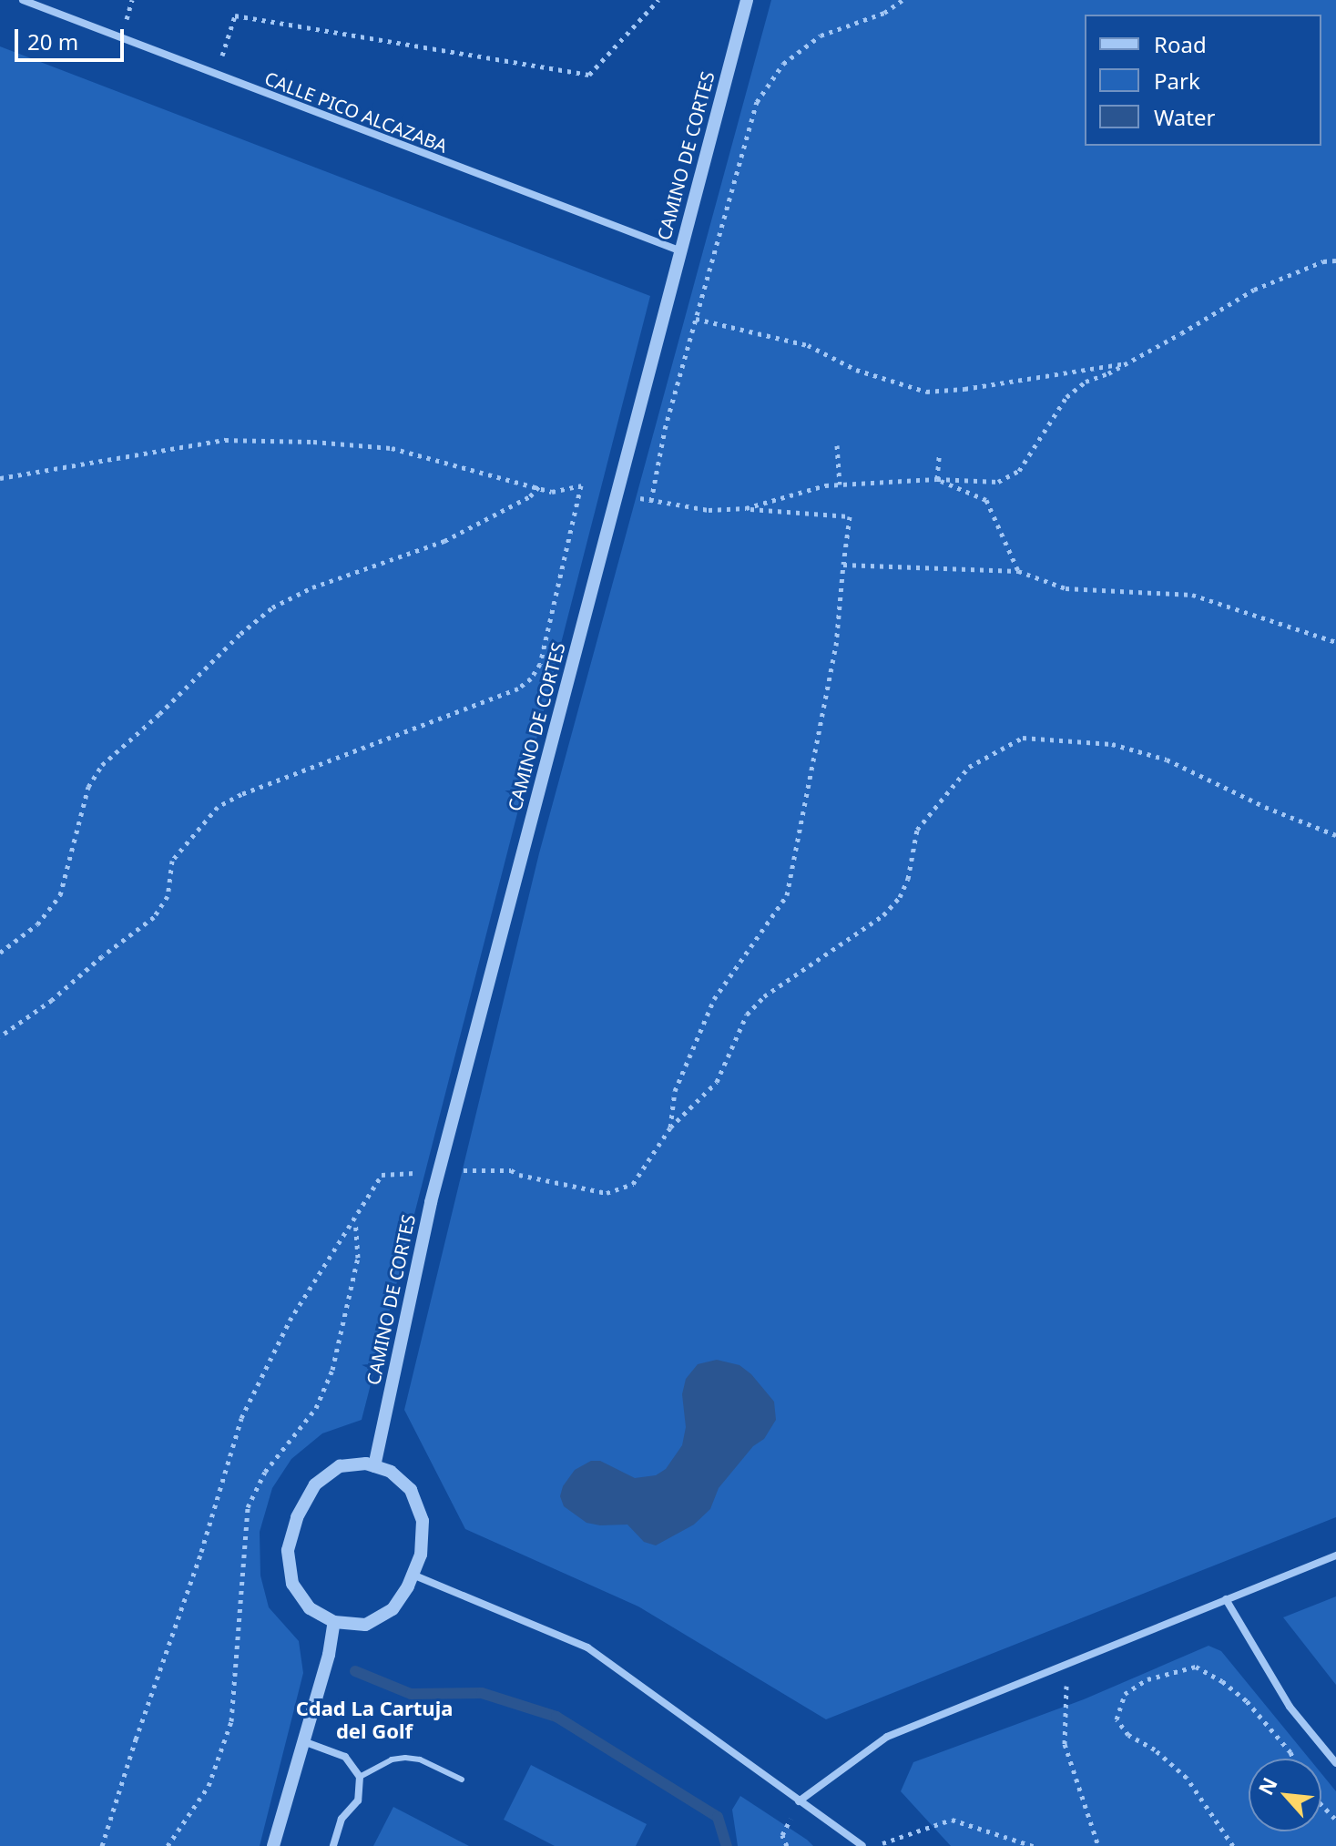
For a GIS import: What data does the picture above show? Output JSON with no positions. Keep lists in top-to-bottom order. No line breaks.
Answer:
{"streets":{"street":["CALLE PICO ALCAZABA","CAMINO DE CORTES"]},"crossings":[["CALLE PICO ALCAZABA","CAMINO DE CORTES"]],"districts":["Cdad La Cartuja del Golf"],"legend":["Road","Park","Water"],"scale_bar":"20 m","north":"top left"}
